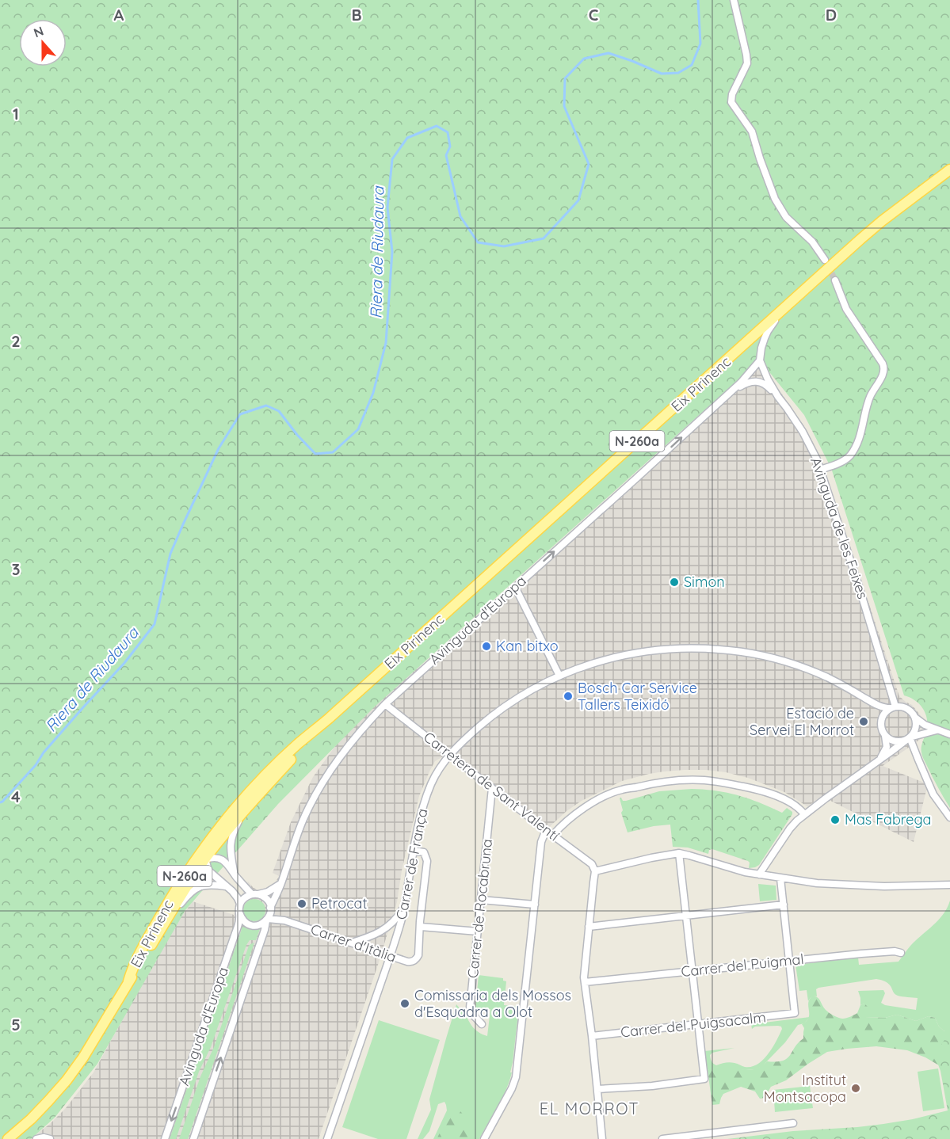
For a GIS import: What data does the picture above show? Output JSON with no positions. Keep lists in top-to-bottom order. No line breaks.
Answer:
{"streets":{"main road":["Eix Pirinenc","N-260a"],"street":["Avinguda de les Feixes","Avinguda d'Europa","Carretera de Sant Valentí","Carrer de França","Carrer de Rocabruna","Carrer d'Itàlia","Carrer del Puigmal","Carrer del Puigsacalm"]},"crossings":[["Eix Pirinenc","Avinguda d'Europa"],["Avinguda de les Feixes","Avinguda d'Europa"],["Avinguda de les Feixes","Carrer de França"],["Avinguda d'Europa","Carretera de Sant Valentí"],["Avinguda d'Europa","Carrer d'Itàlia"],["Carretera de Sant Valentí","Carrer de França"],["Carretera de Sant Valentí","Carrer de Rocabruna"],["Carrer de França","Carrer d'Itàlia"],["Carrer del Puigmal","Carrer del Puigsacalm"]],"districts":["EL MORROT"],"water":["Riera de Riudaura"],"places":["Simon","Kan bitxo","Bosch Car Service Tallers Teixidó","Estació de Servei El Morrot","Mas Fabrega","Petrocat","Comissaria dels Mossos d'Esquadra a Olot","Institut Montsacopa"],"north":"top","grid":{"columns":["A","B","C","D"],"rows":["1","2","3","4","5"]}}
